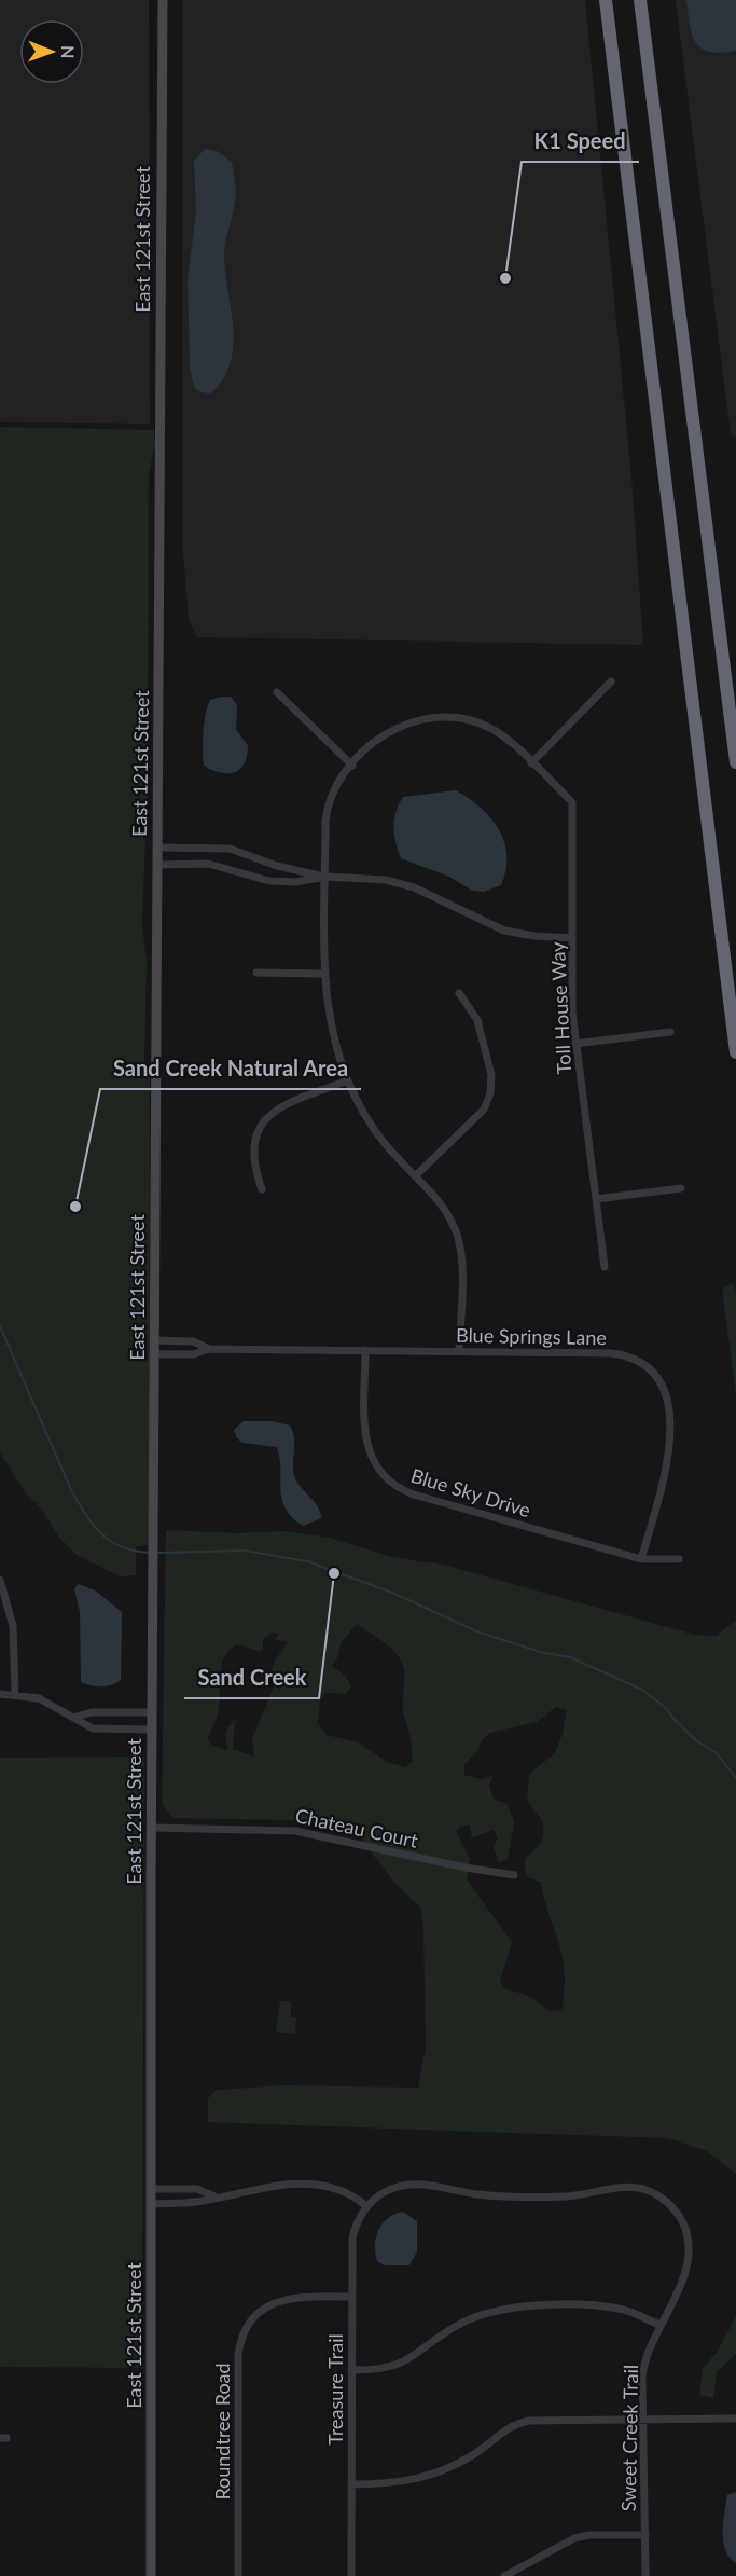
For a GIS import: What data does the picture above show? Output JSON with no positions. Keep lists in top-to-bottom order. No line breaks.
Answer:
{"streets":{"street":["East 121st Street","Toll House Way","Blue Springs Lane","Blue Sky Drive","Chateau Court","Treasure Trail","Roundtree Road","Sweet Creek Trail"]},"crossings":[["East 121st Street","Blue Springs Lane"],["East 121st Street","Chateau Court"],["Toll House Way","Blue Springs Lane"],["Blue Springs Lane","Blue Sky Drive"],["Treasure Trail","Roundtree Road"],["Treasure Trail","Sweet Creek Trail"]],"places":["K1 Speed","Sand Creek Natural Area","Sand Creek"],"north":"right"}
